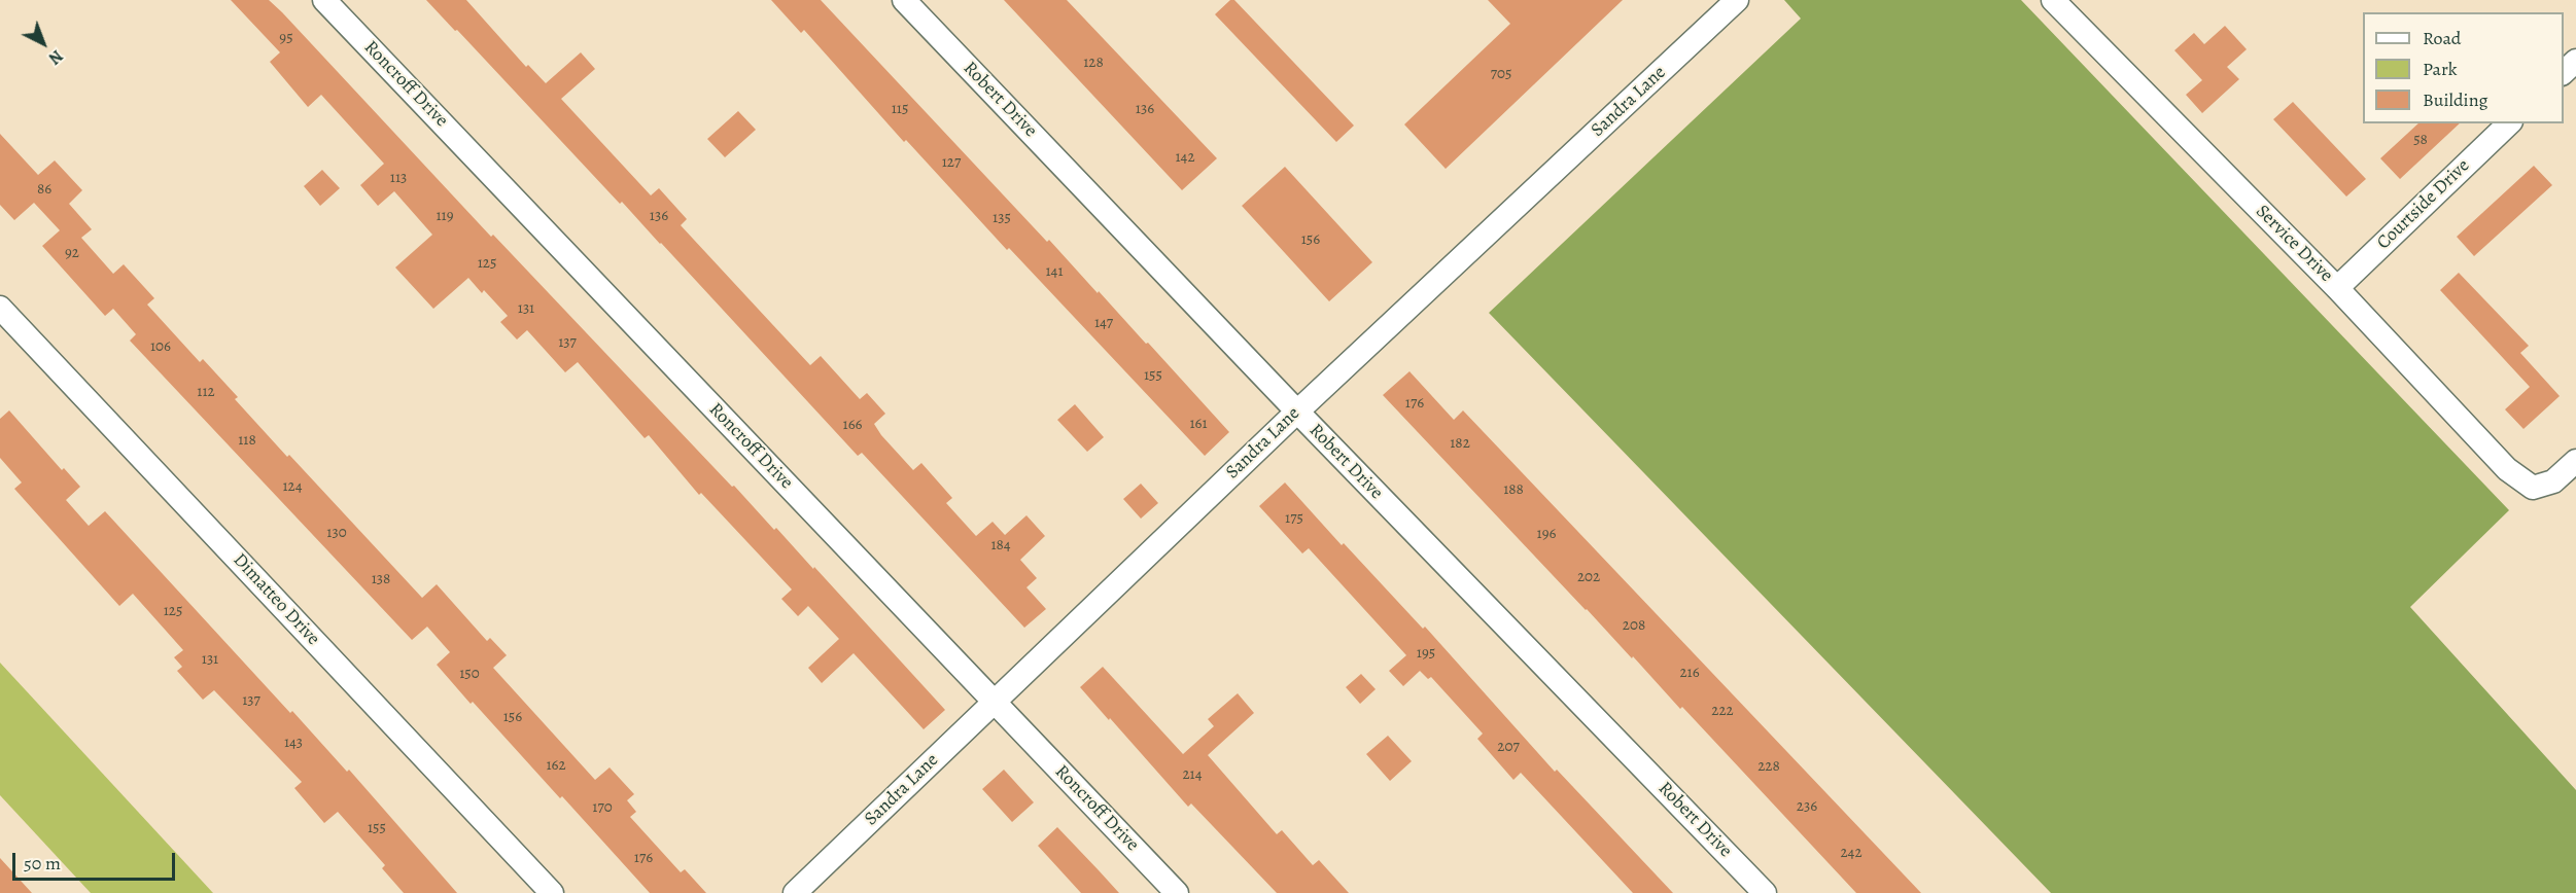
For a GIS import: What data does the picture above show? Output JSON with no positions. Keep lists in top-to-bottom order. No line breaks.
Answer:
{"streets":{"street":["Roncroff Drive","Robert Drive","Sandra Lane","Courtside Drive","Service Drive","Dimatteo Drive"]},"crossings":[["Roncroff Drive","Sandra Lane"],["Robert Drive","Sandra Lane"],["Courtside Drive","Service Drive"]],"house_numbers":["95","128","705","115","136","58","142","127","113","86","119","136","135","156","92","125","141","131","147","137","106","155","112","176","161","166","118","182","124","188","175","130","196","184","202","138","125","208","195","131","216","150","137","222","156","143","207","162","228","214","236","170","155","242","176"],"legend":["Road","Park","Building"],"scale_bar":"50 m","north":"bottom right"}
